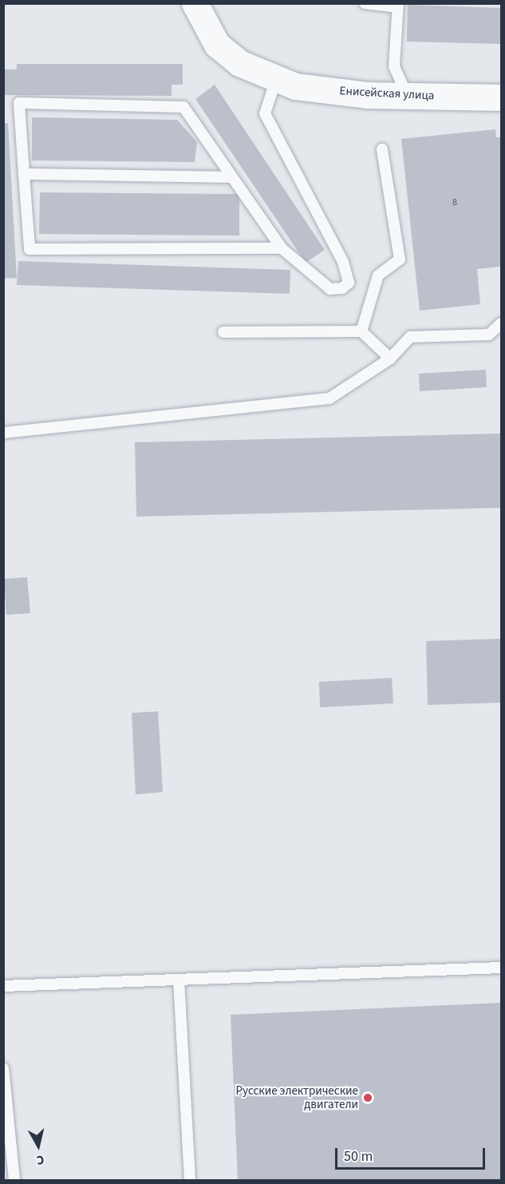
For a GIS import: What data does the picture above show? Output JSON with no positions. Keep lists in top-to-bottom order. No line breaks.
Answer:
{"streets":{"street":["Енисейская улица"]},"places":["Русские электрические двигатели"],"house_numbers":["8"],"scale_bar":"50 m","north":"bottom"}
